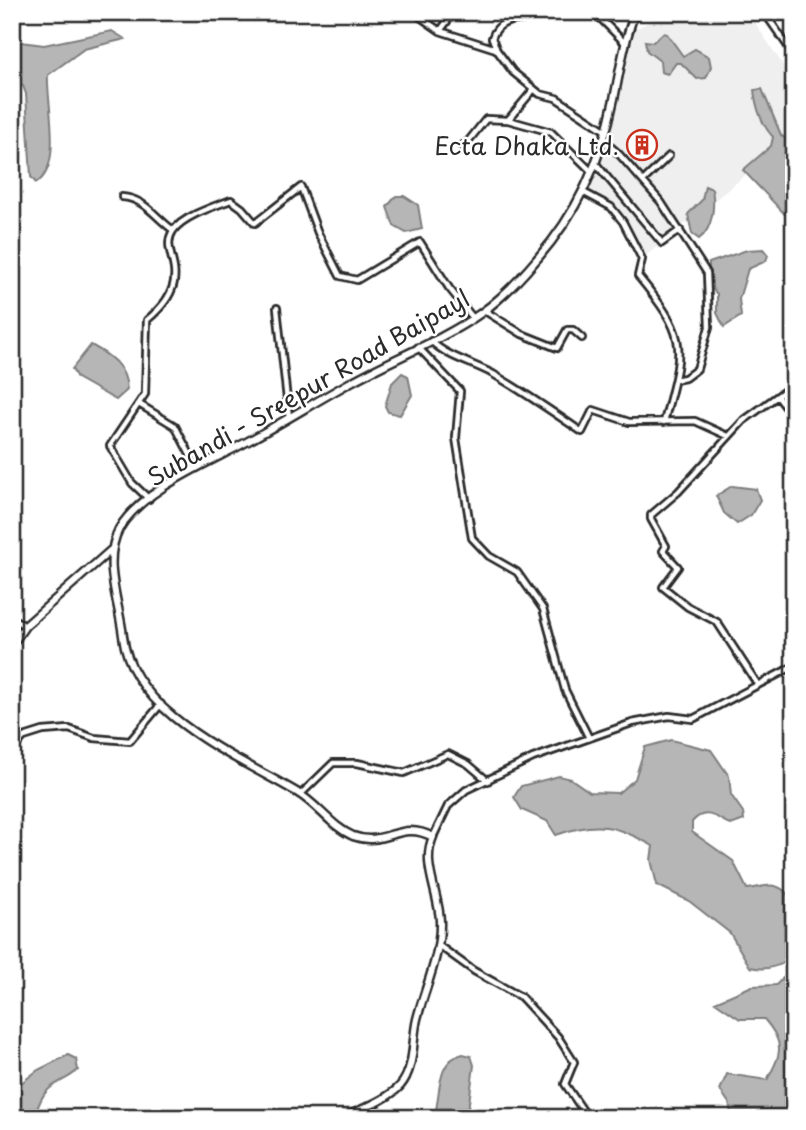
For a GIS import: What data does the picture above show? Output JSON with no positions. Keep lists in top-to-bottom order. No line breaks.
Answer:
{"streets":{"street":["Subandi - Sreepur Road Baipayl"]},"places":{"building":["Ecta Dhaka Ltd."]}}
